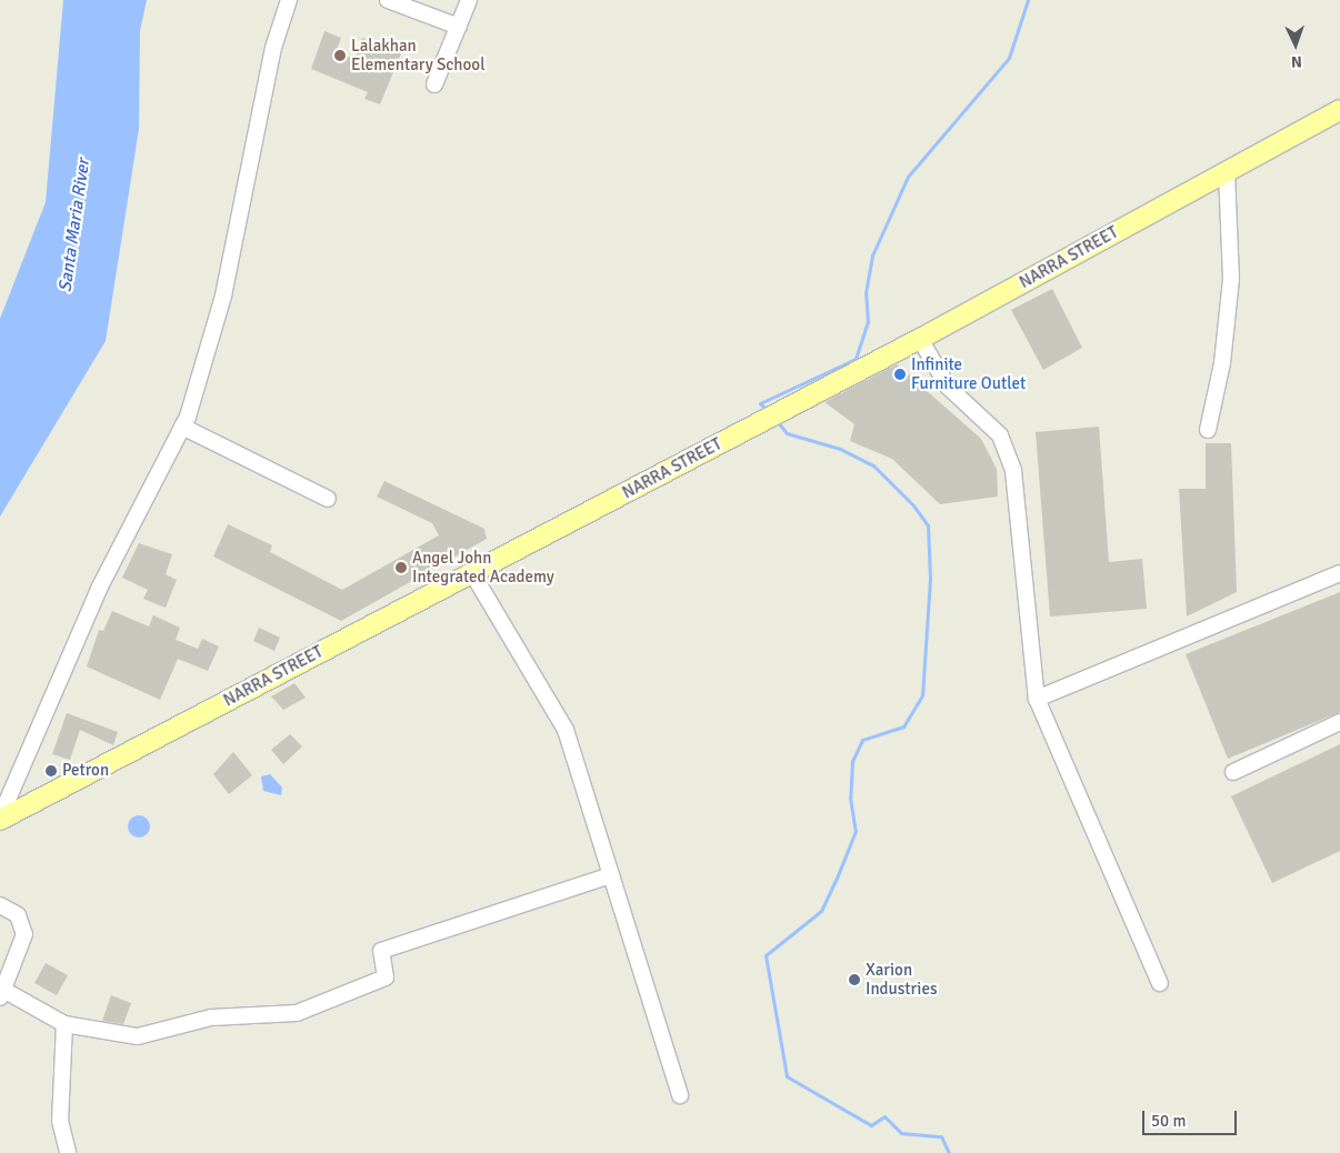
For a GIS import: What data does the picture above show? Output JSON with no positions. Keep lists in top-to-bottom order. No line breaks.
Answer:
{"streets":{"main road":["NARRA STREET"]},"water":["Santa Maria River"],"places":["Lalakhan Elementary School","Infinite Furniture Outlet","Angel John Integrated Academy","Petron","Xarion Industries"],"scale_bar":"50 m","north":"bottom"}
